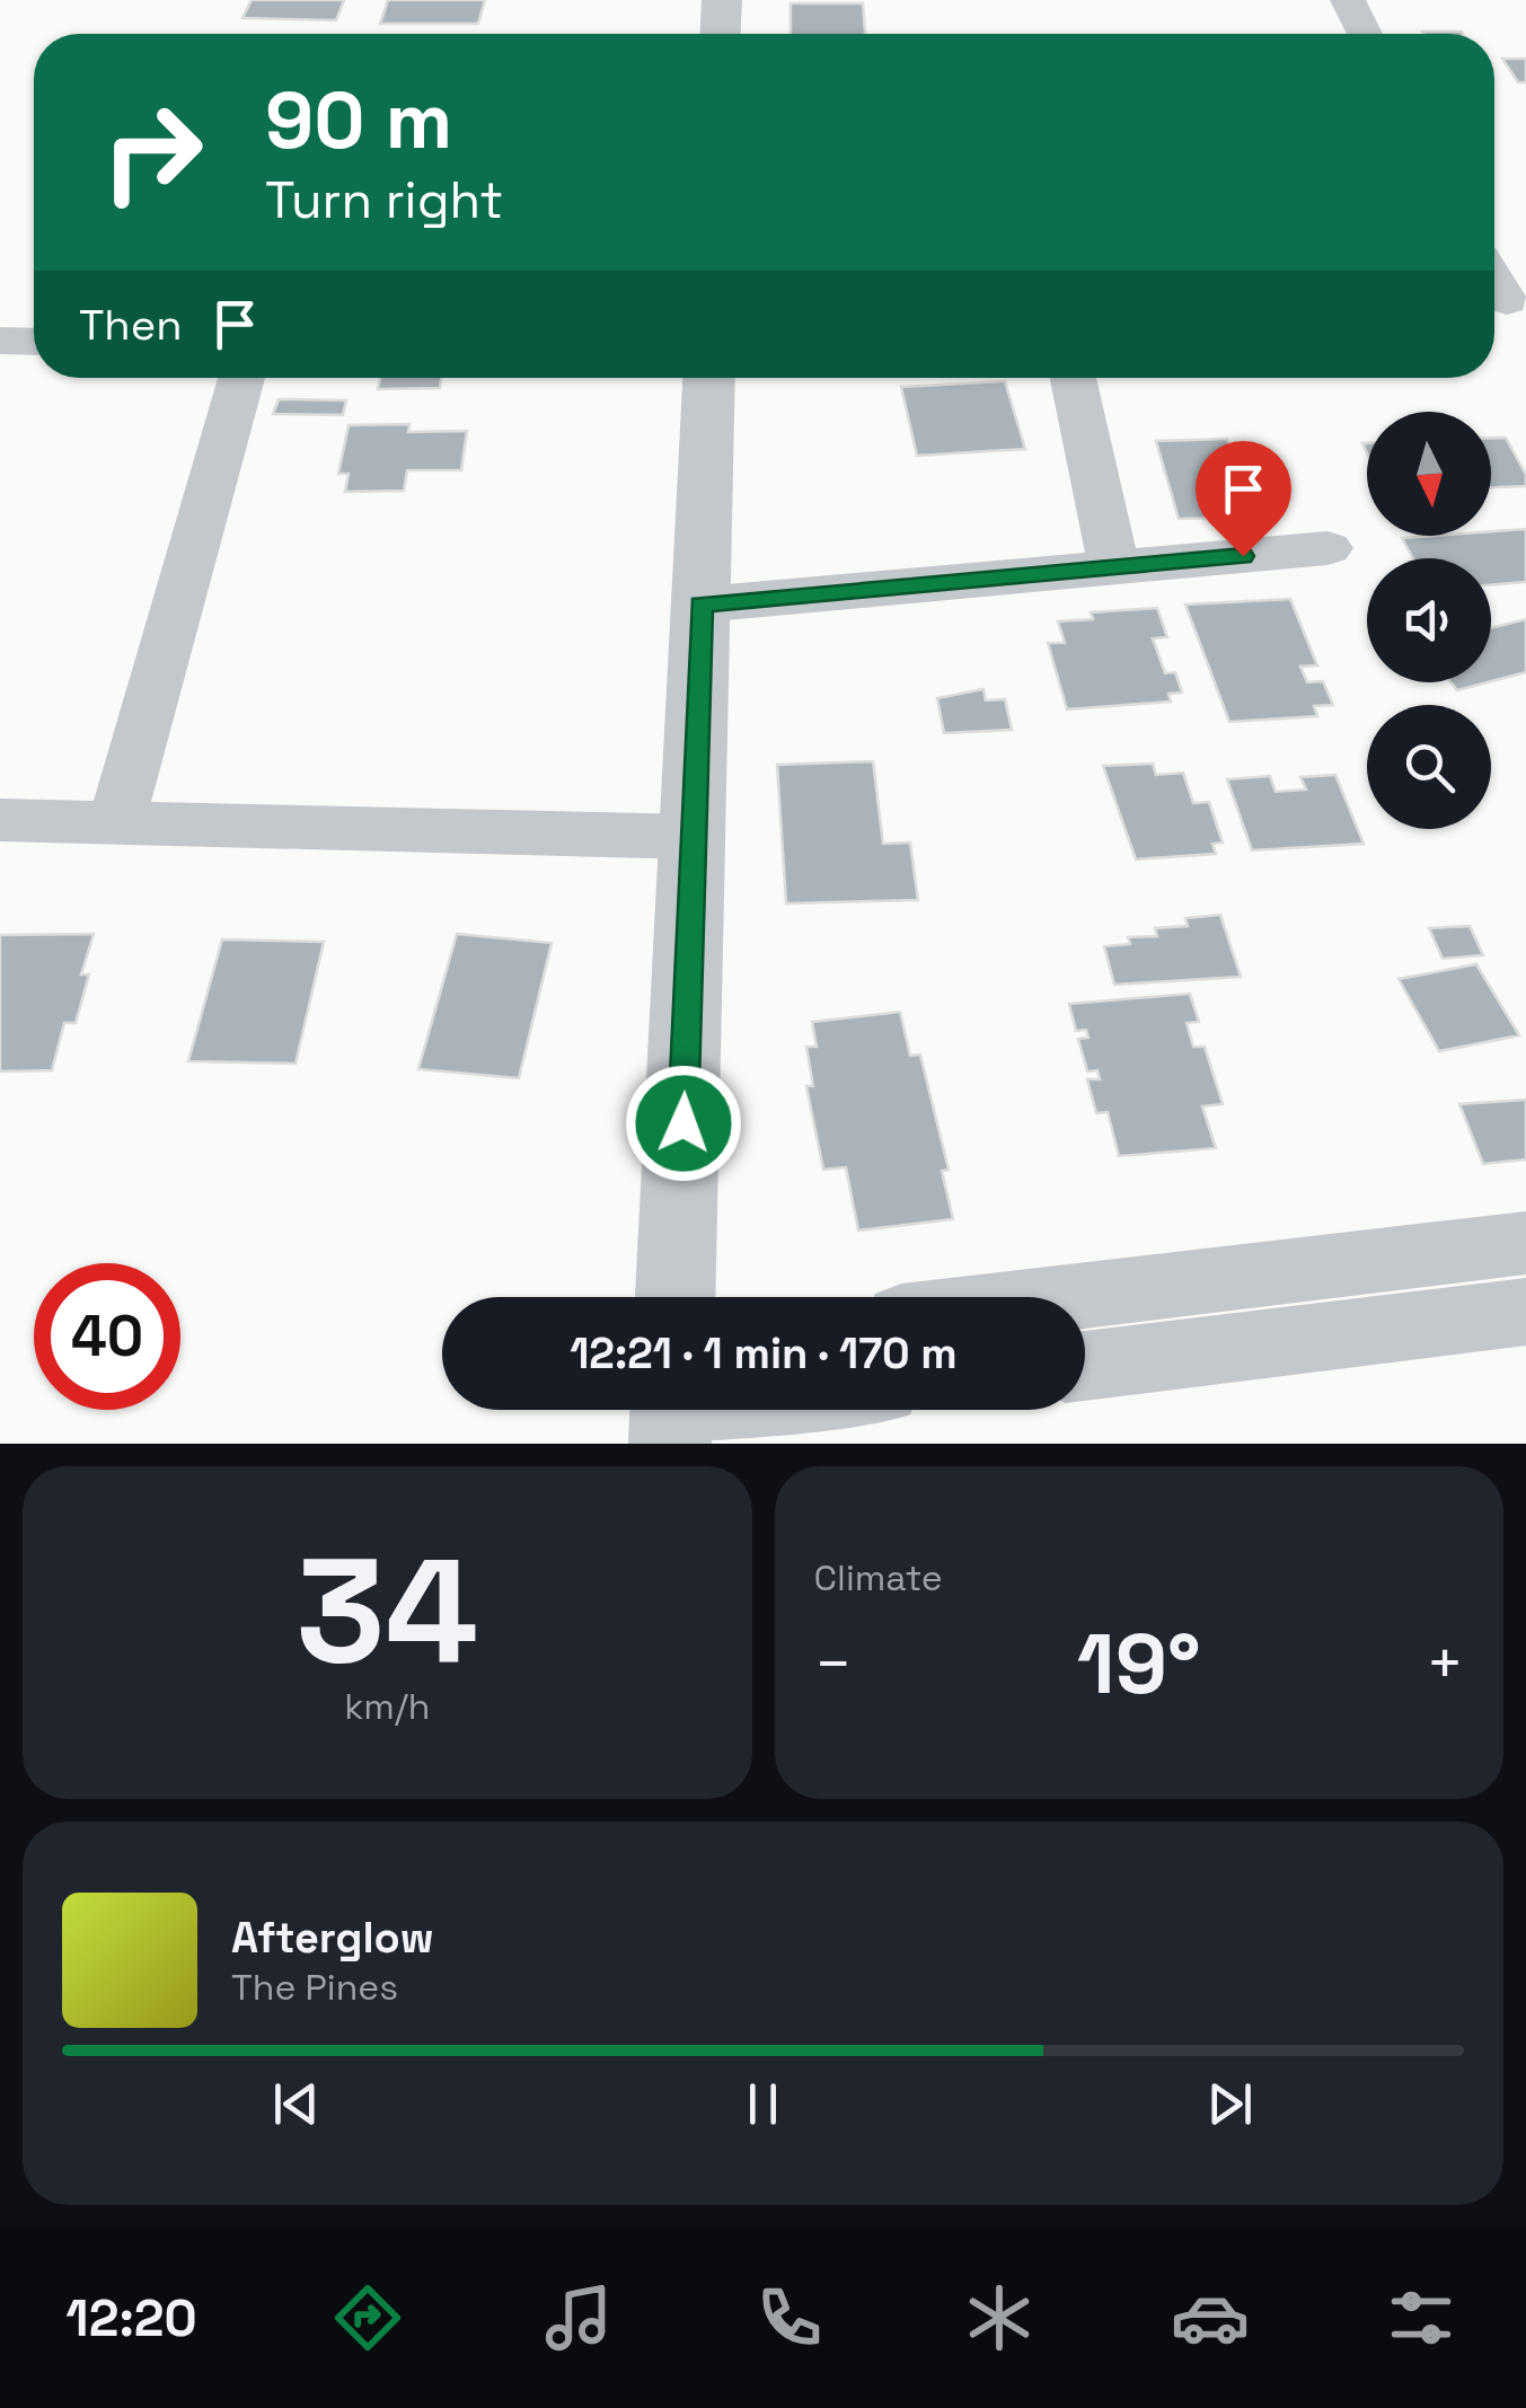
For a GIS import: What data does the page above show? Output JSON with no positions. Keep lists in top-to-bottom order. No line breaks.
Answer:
{"north":"bottom","page":{"turn":["90 m","Turn right"],"then":"Then","limit":"40","trip":"12:21 · 1 min · 170 m","tile":[["34","km/h"],"Climate"],"heat":["−","19°","+"],"song":["Afterglow","The Pines"],"tabs":"12:20"}}
